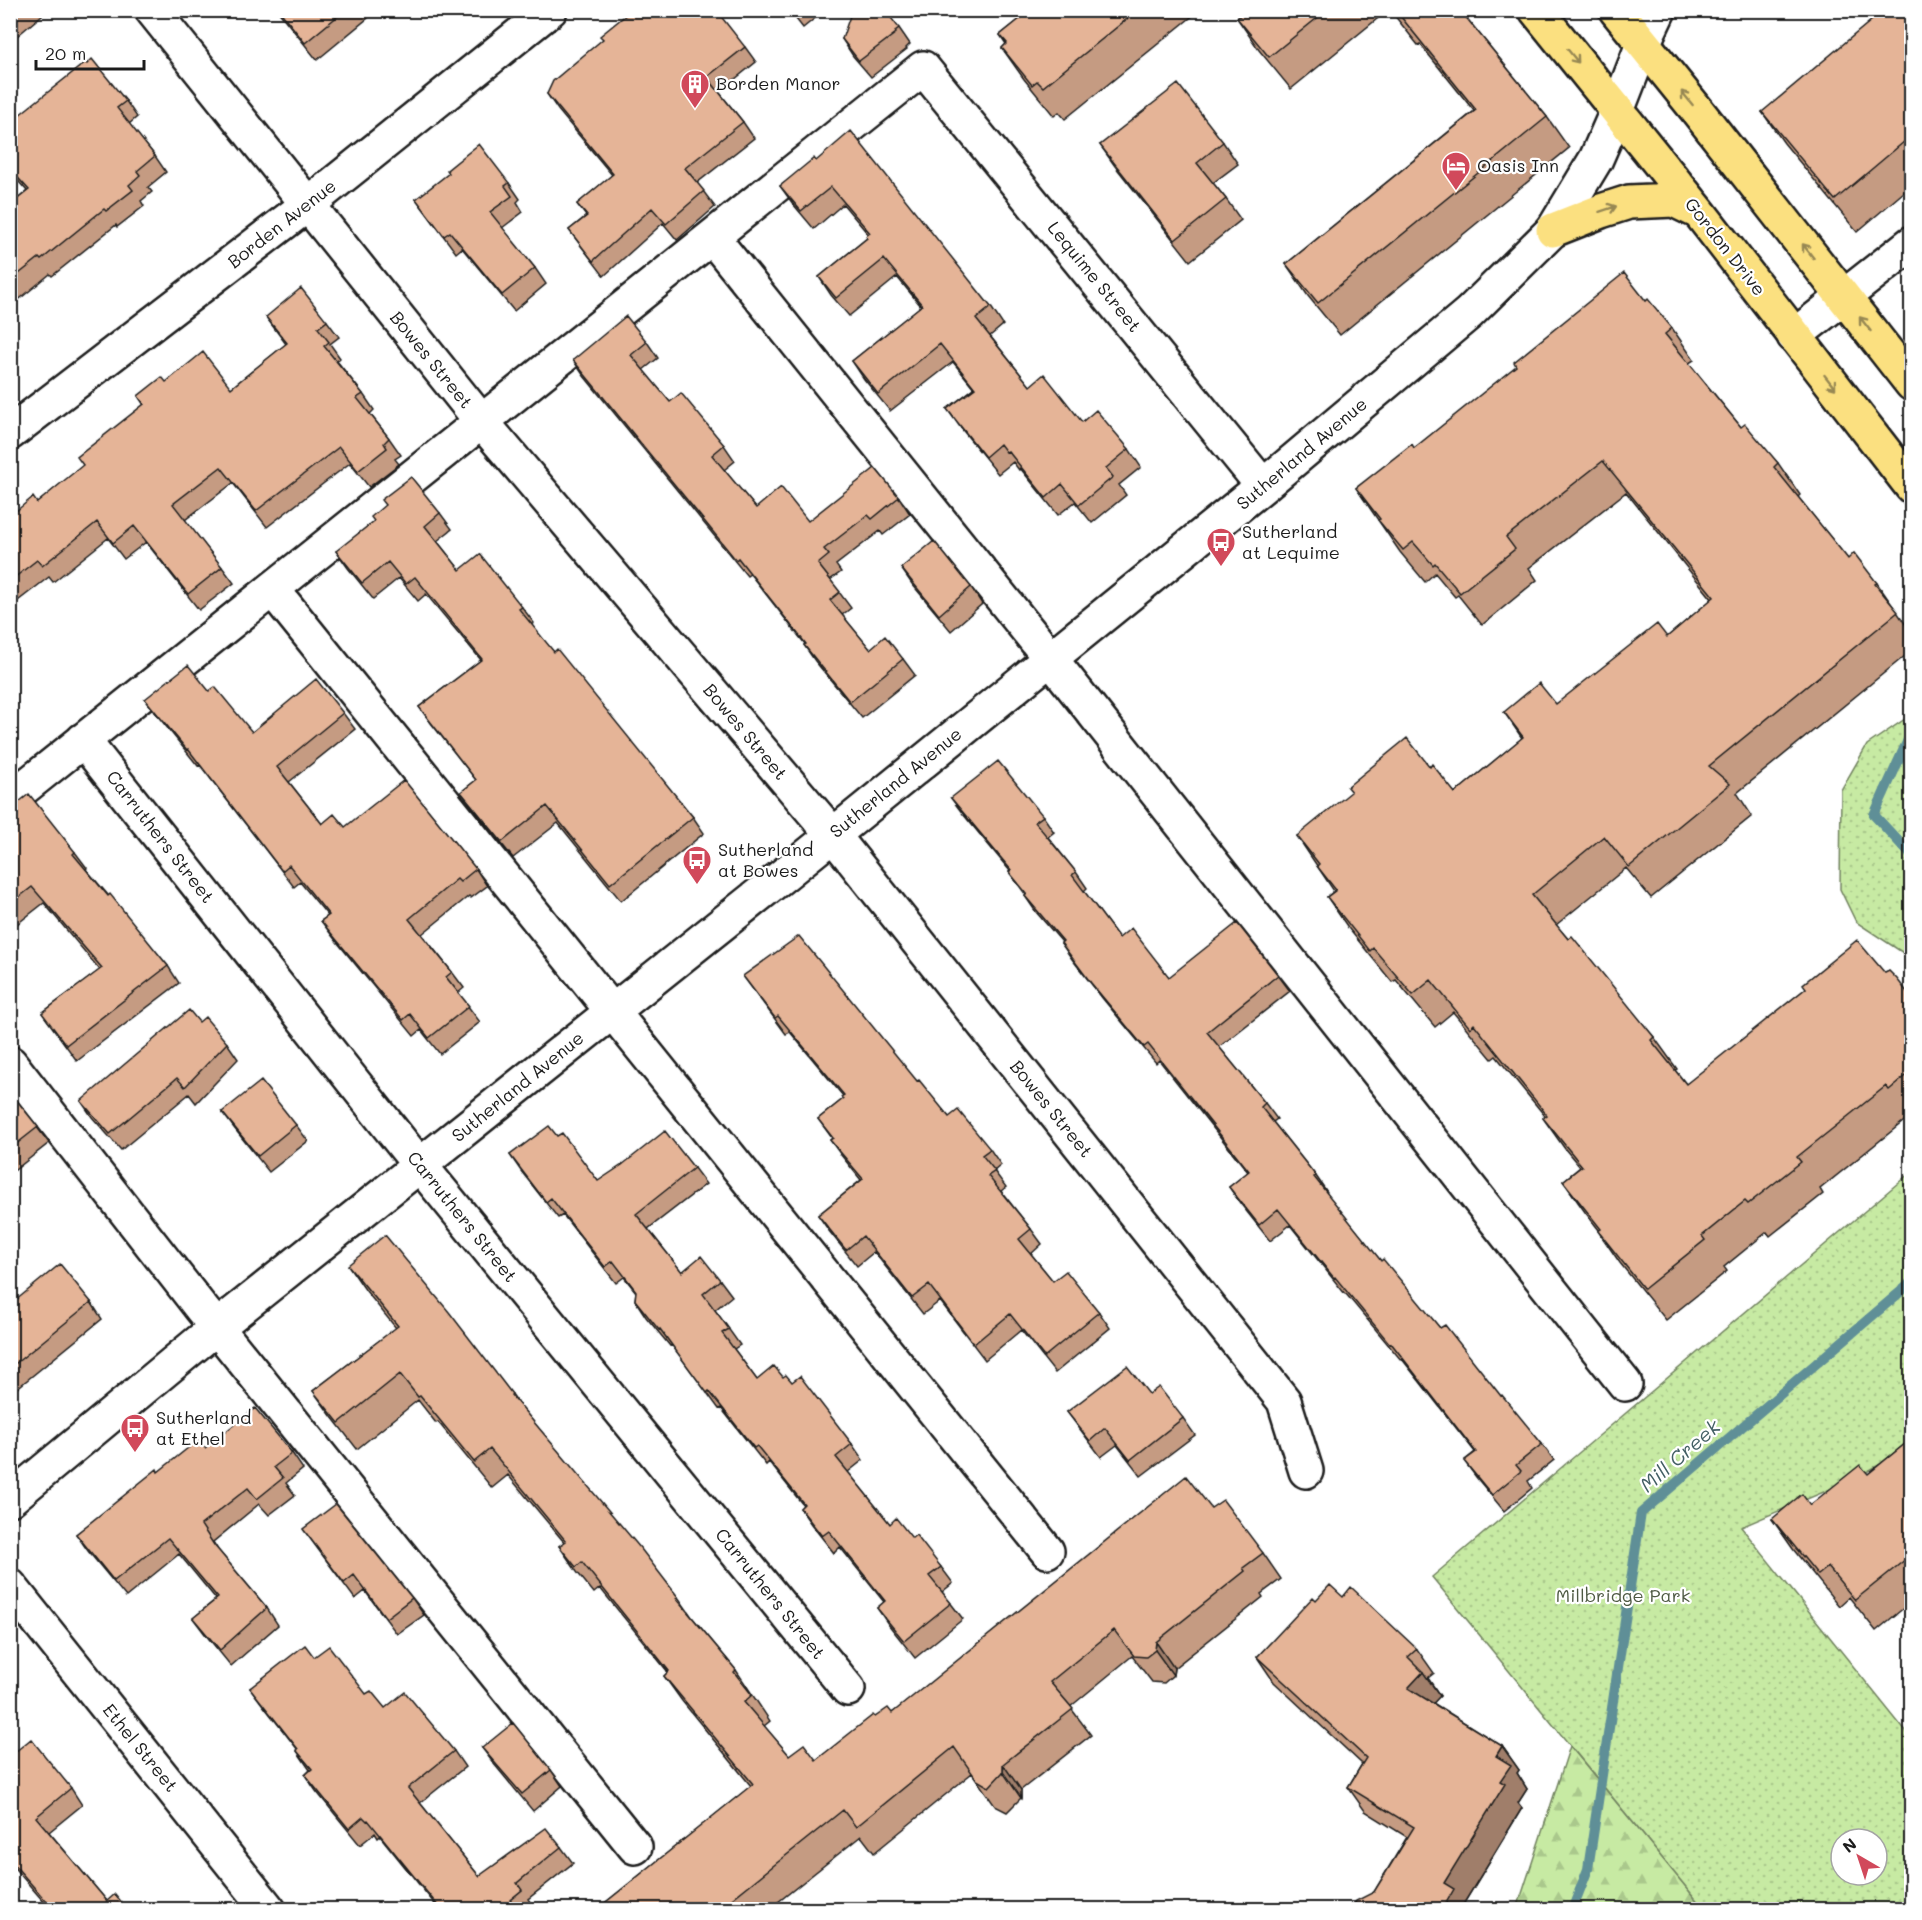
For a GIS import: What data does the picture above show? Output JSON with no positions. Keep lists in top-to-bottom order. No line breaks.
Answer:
{"streets":{"main road":["Gordon Drive"],"street":["Borden Avenue","Lequime Street","Bowes Street","Sutherland Avenue","Carruthers Street","Ethel Street"]},"crossings":[["Borden Avenue","Bowes Street"],["Gordon Drive","Sutherland Avenue"],["Lequime Street","Sutherland Avenue"],["Bowes Street","Sutherland Avenue"],["Sutherland Avenue","Carruthers Street"]],"water":["Mill Creek"],"parks":["Millbridge Park"],"places":{"building":["Borden Manor"],"hotel":["Oasis Inn"],"bus stop":["Sutherland at Lequime","Sutherland at Bowes","Sutherland at Ethel"]},"scale_bar":"20 m","north":"top left"}
